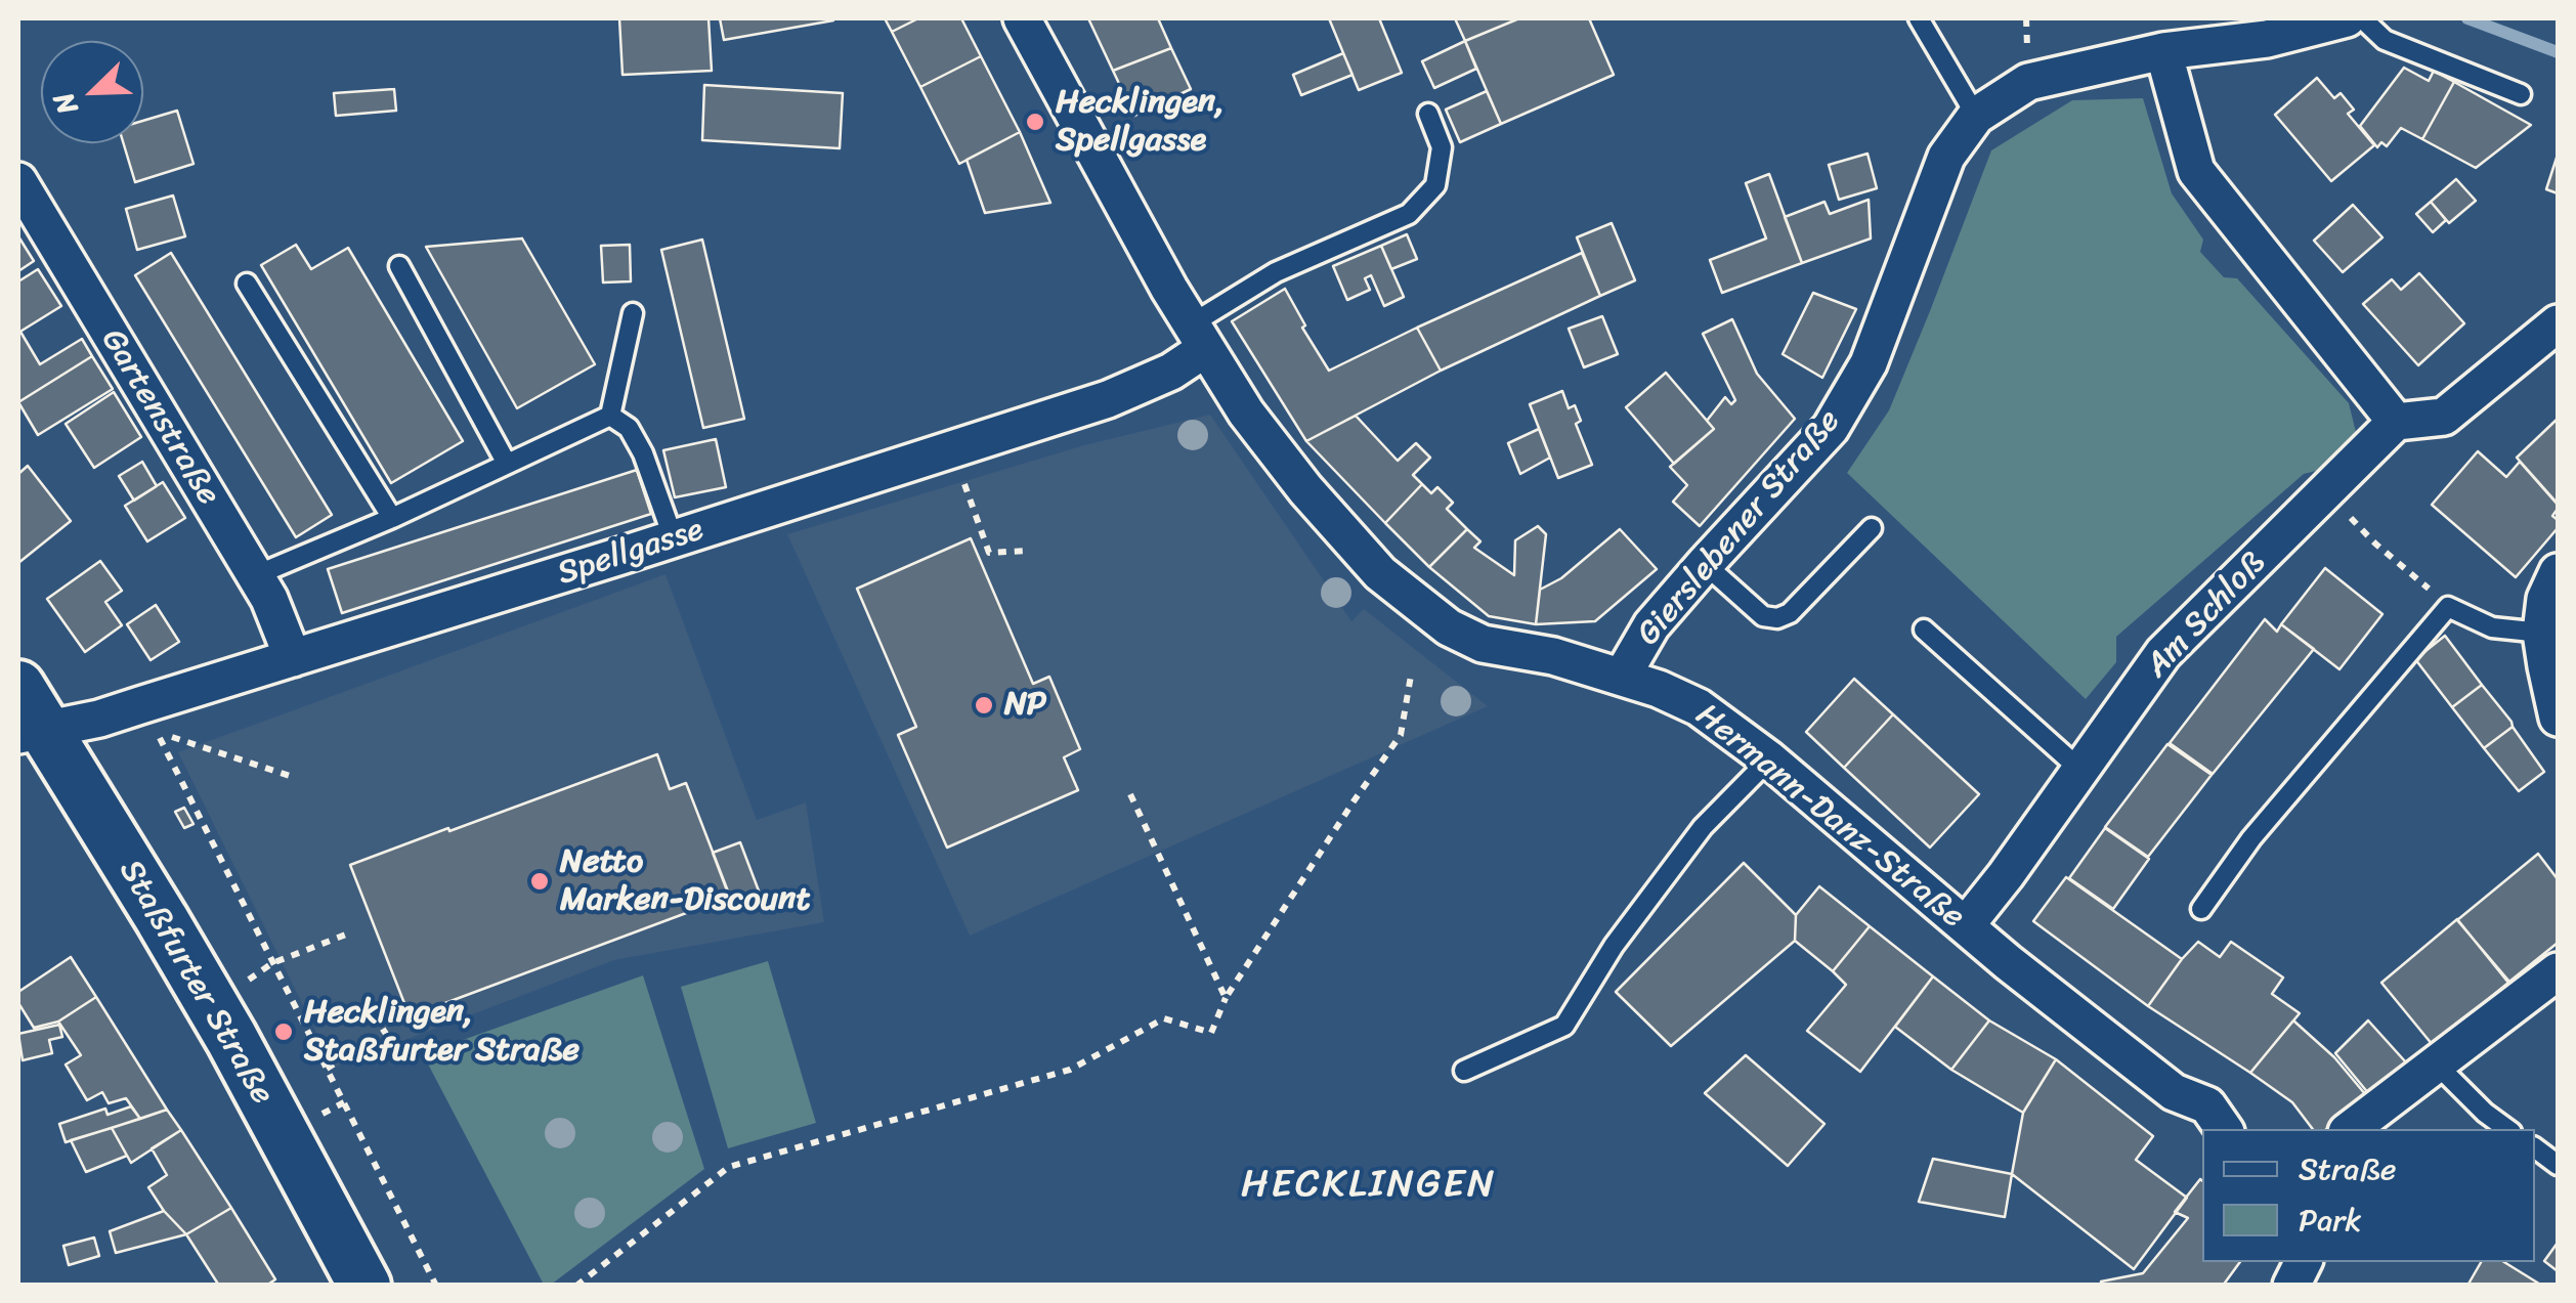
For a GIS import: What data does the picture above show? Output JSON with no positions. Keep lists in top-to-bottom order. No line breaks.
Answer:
{"streets":{"main road":["Staßfurter Straße"],"street":["Gartenstraße","Gierslebener Straße","Spellgasse","Am Schloß","Hermann-Danz-Straße"]},"crossings":[["Gartenstraße","Spellgasse"],["Gierslebener Straße","Hermann-Danz-Straße"],["Spellgasse","Hermann-Danz-Straße"],["Spellgasse","Staßfurter Straße"],["Am Schloß","Hermann-Danz-Straße"]],"districts":["HECKLINGEN"],"places":["Hecklingen, Spellgasse","NP","Netto Marken-Discount","Hecklingen, Staßfurter Straße"],"legend":["Straße","Park"],"north":"bottom left"}
